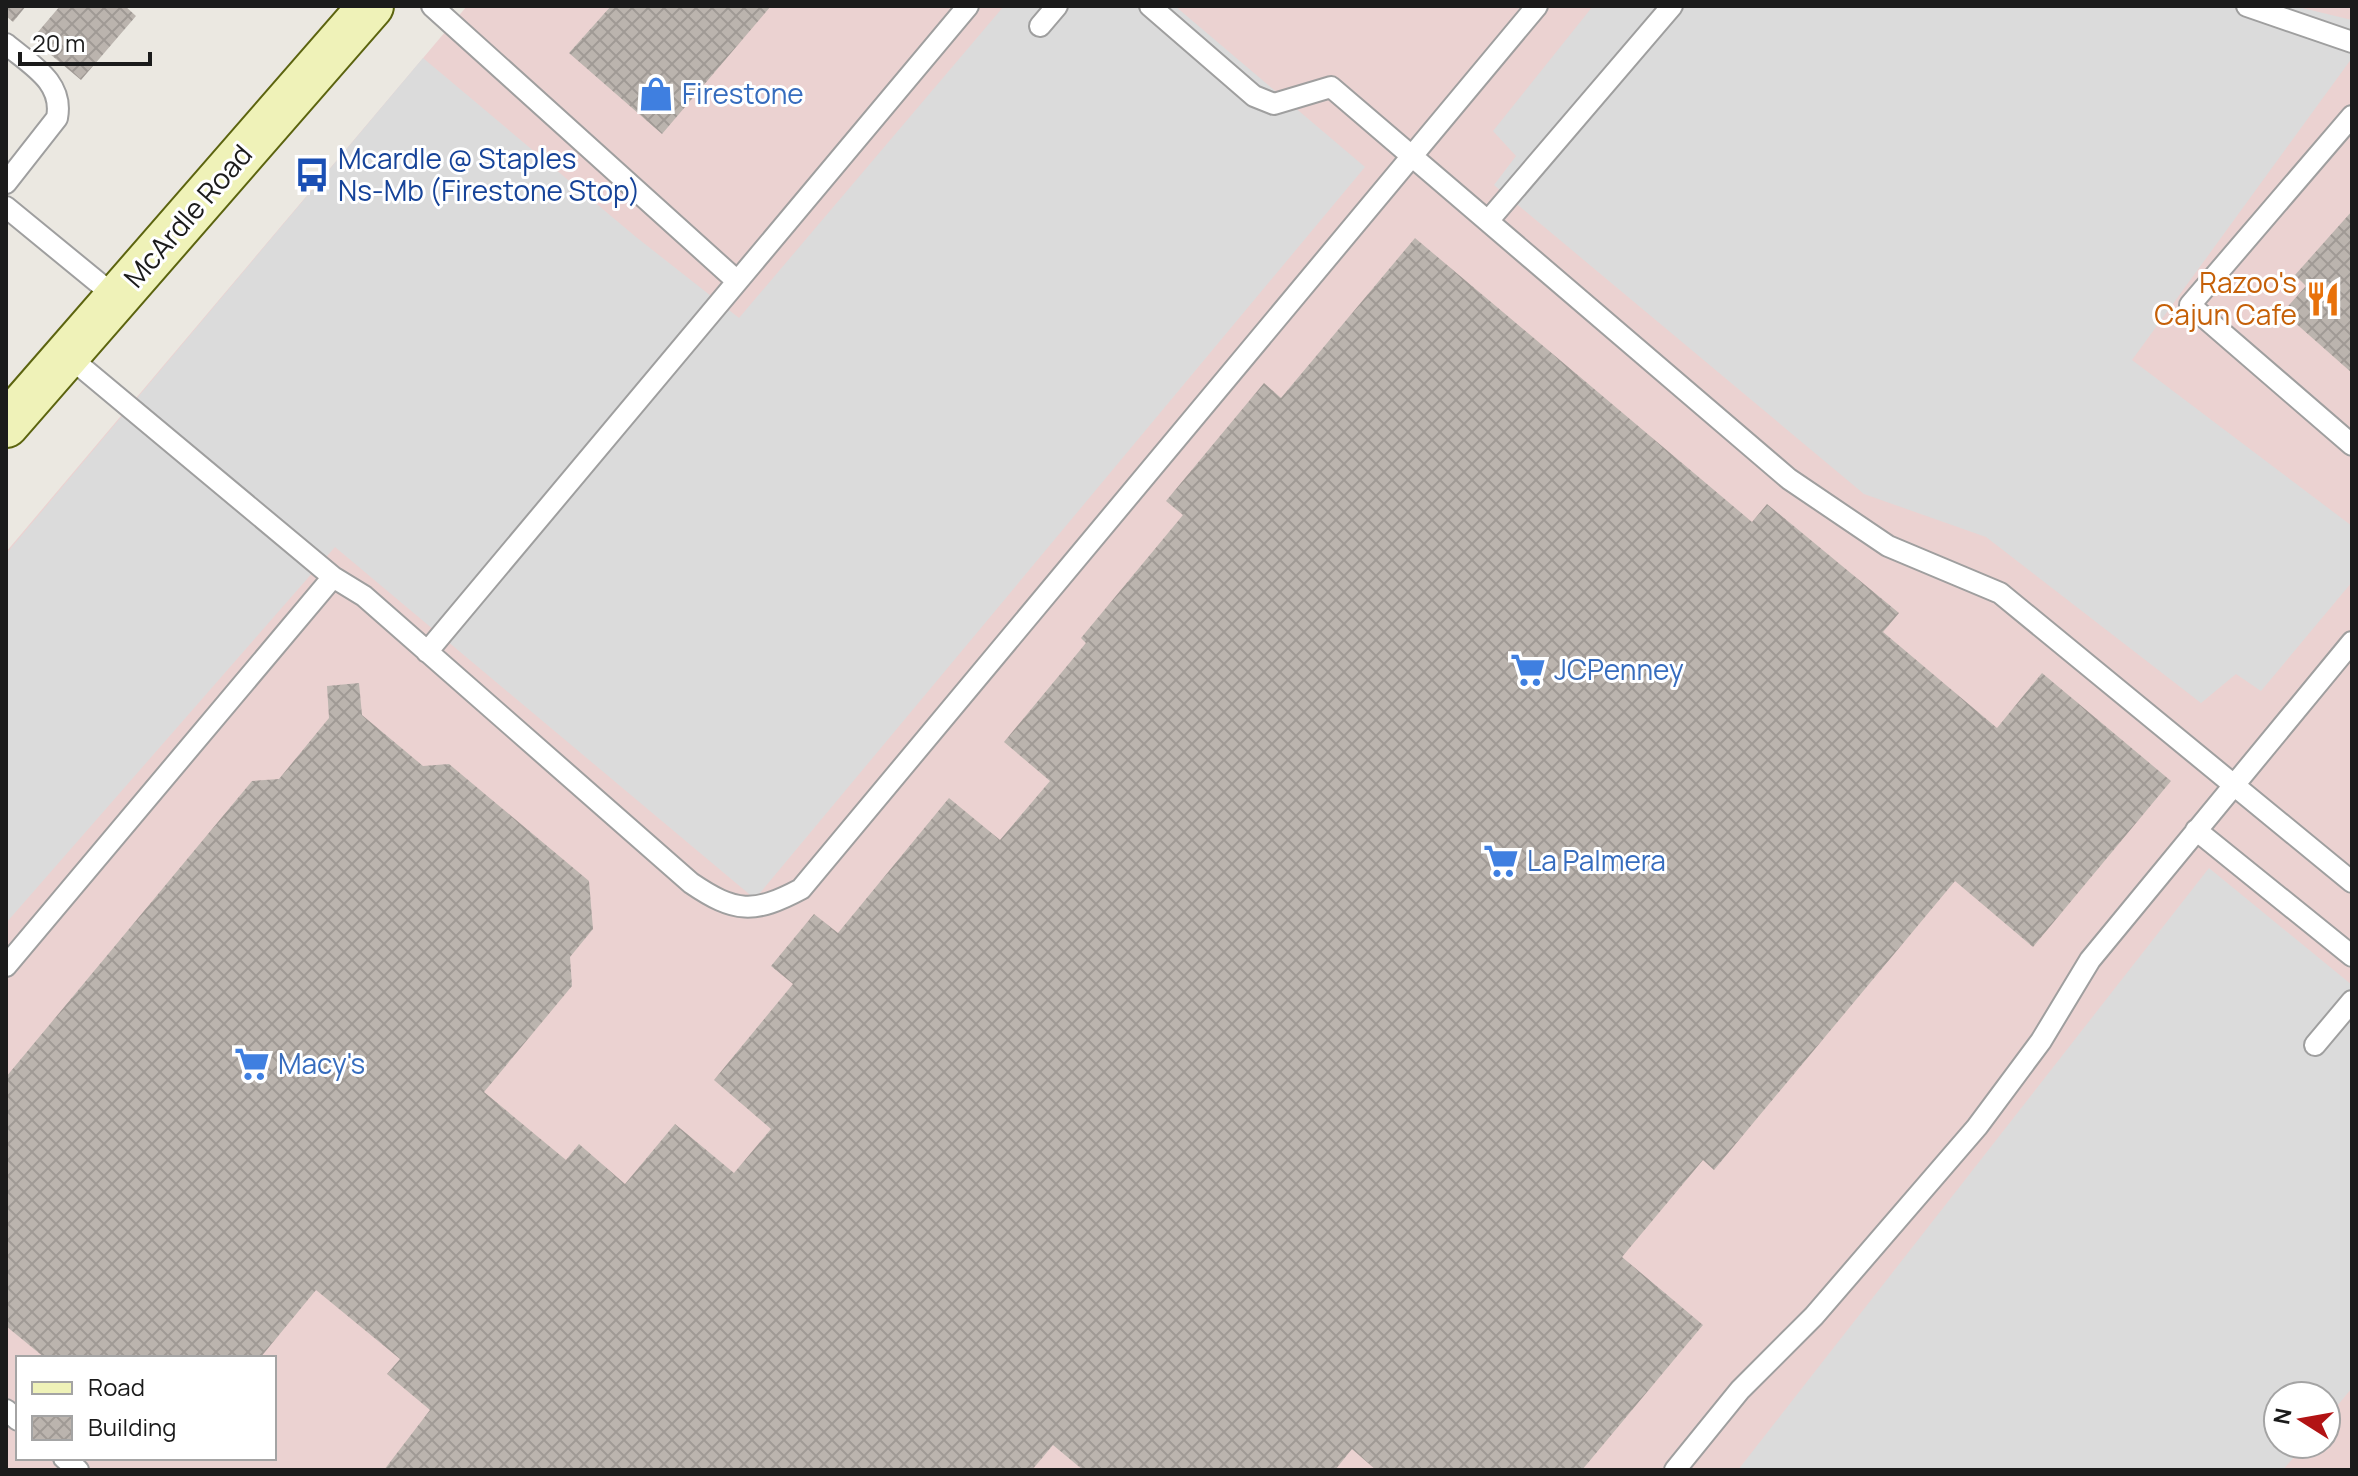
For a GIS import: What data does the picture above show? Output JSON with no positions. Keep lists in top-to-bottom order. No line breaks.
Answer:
{"streets":{"main road":["McArdle Road"]},"places":{"shop":["Firestone"],"bus stop":["Mcardle @ Staples Ns-Mb (Firestone Stop)"],"restaurant":["Razoo's Cajun Cafe"],"supermarket":["JCPenney","La Palmera","Macy's"]},"legend":["Road","Building"],"scale_bar":"20 m","north":"left"}
